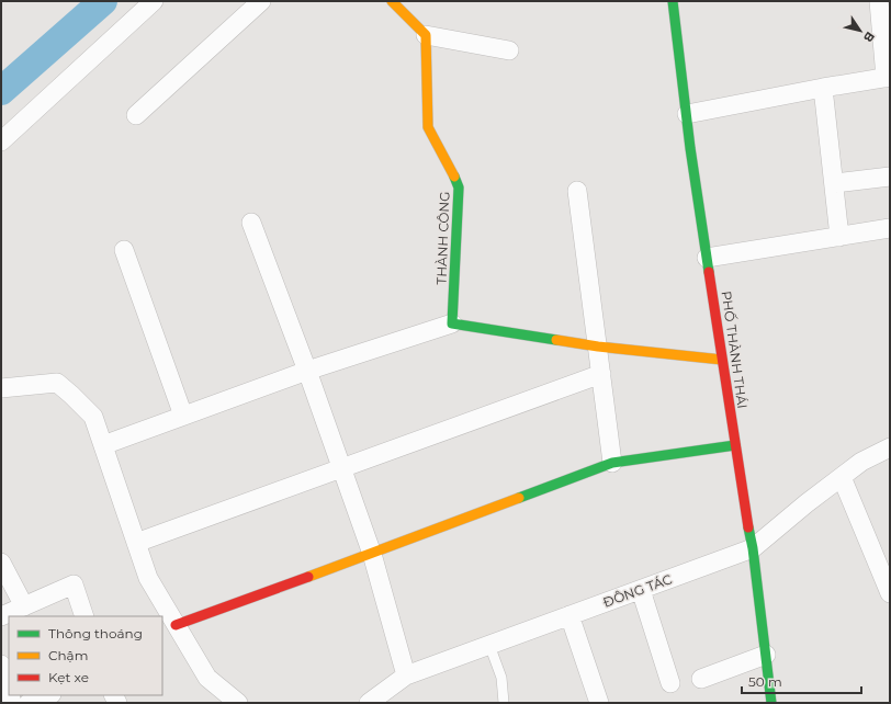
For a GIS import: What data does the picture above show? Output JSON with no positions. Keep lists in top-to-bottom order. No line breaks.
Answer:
{"streets":{"street":["THÀNH CÔNG","PHỐ THÀNH THÁI","ĐÔNG TÁC"]},"crossings":[["PHỐ THÀNH THÁI","ĐÔNG TÁC"]],"legend":["Thông thoáng","Chậm","Kẹt xe"],"scale_bar":"50 m","north":"bottom right"}
